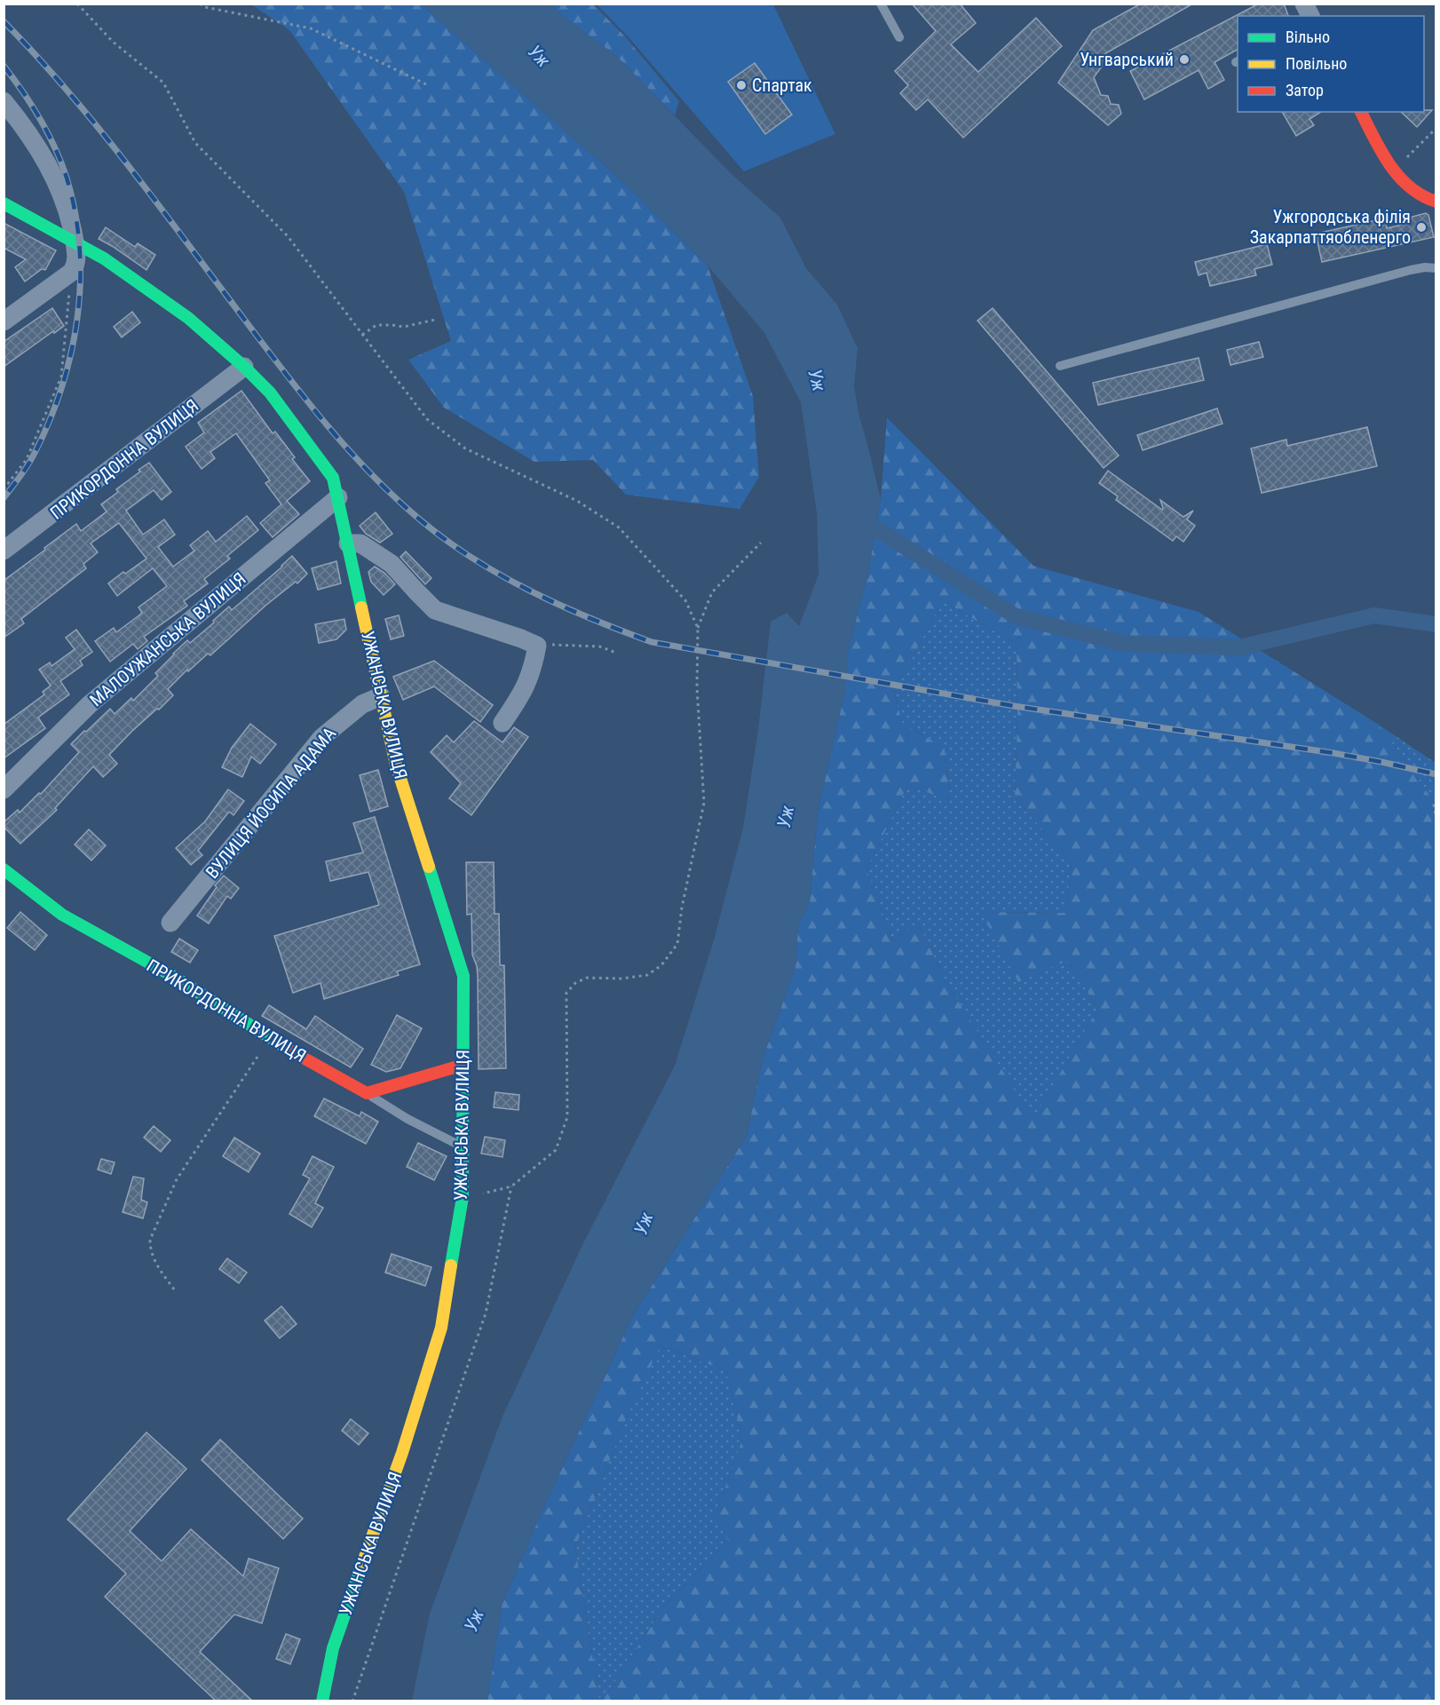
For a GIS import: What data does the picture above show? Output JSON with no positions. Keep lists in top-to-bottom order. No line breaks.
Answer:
{"streets":{"street":["ПРИКОРДОННА ВУЛИЦЯ","МАЛОУЖАНСЬКА ВУЛИЦЯ","УЖАНСЬКА ВУЛИЦЯ","ВУЛИЦЯ ЙОСИПА АДАМА"]},"crossings":[["ПРИКОРДОННА ВУЛИЦЯ","УЖАНСЬКА ВУЛИЦЯ"],["МАЛОУЖАНСЬКА ВУЛИЦЯ","УЖАНСЬКА ВУЛИЦЯ"],["УЖАНСЬКА ВУЛИЦЯ","ВУЛИЦЯ ЙОСИПА АДАМА"]],"water":["Уж"],"places":["Унгварський","Спартак","Ужгородська філія Закарпаттяобленерго"],"legend":["Вільно","Повільно","Затор"]}
